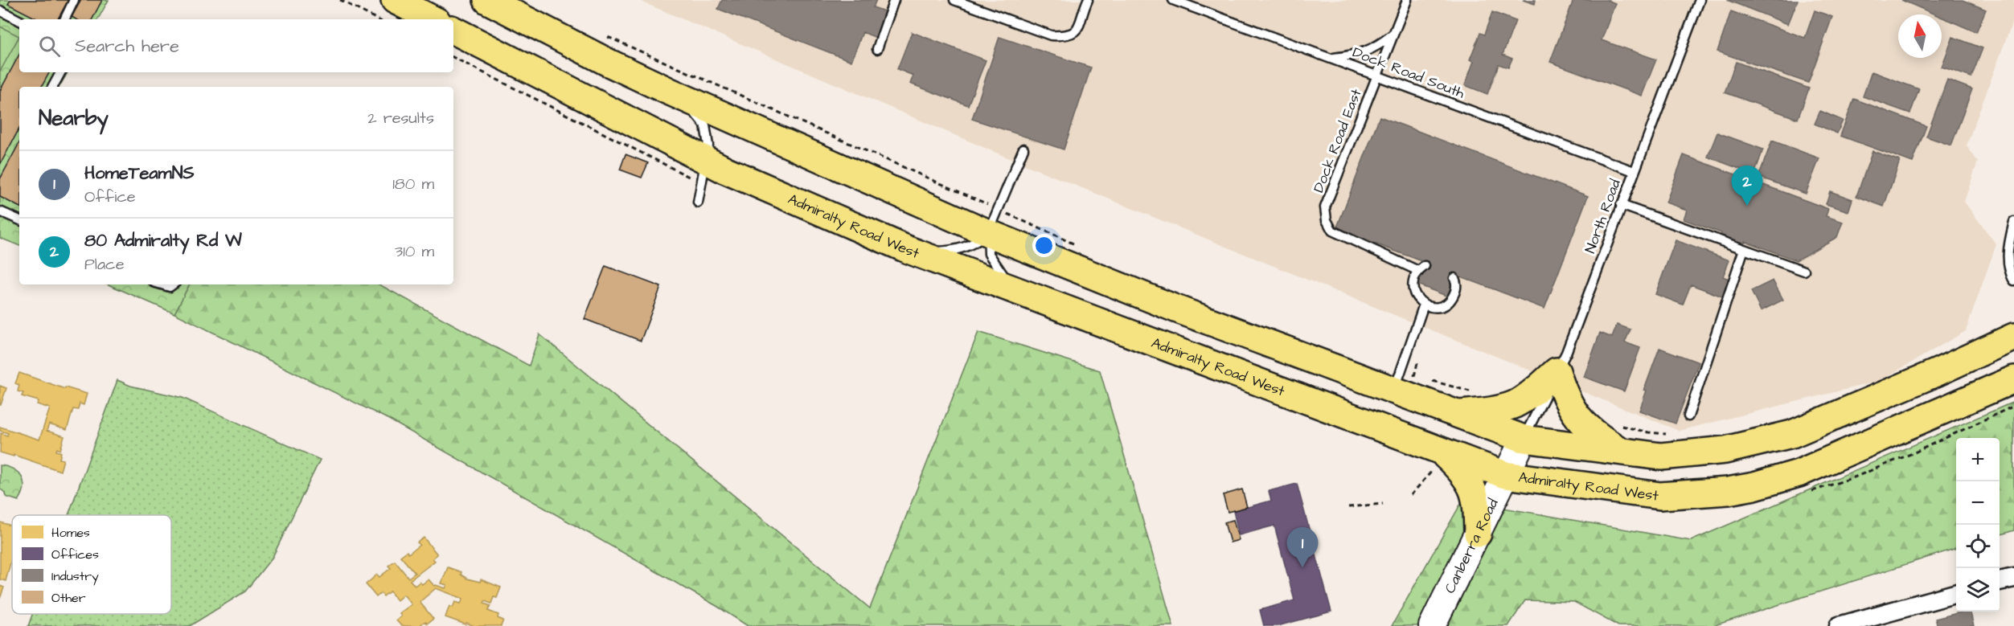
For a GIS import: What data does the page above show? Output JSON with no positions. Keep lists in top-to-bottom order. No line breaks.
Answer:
{"streets":{"main road":["Admiralty Road West","Canberra Road"],"lane":["Dock Road South","Dock Road East","North Road"]},"crossings":[["Dock Road South","Dock Road East"],["Dock Road South","North Road"],["North Road","Canberra Road"],["Admiralty Road West","Canberra Road"]],"legend":["Homes","Offices","Industry","Other"],"north":"top","page":{"search":"Search here","heading":["Nearby","2 results"],"list":[{"mark":"1","name":"HomeTeamNS","note":"Office","value":"180 m"},{"mark":"2","name":"80 Admiralty Rd W","note":"Place","value":"310 m"}],"pins":["2","1"],"map_buttons":["+","−"]}}
